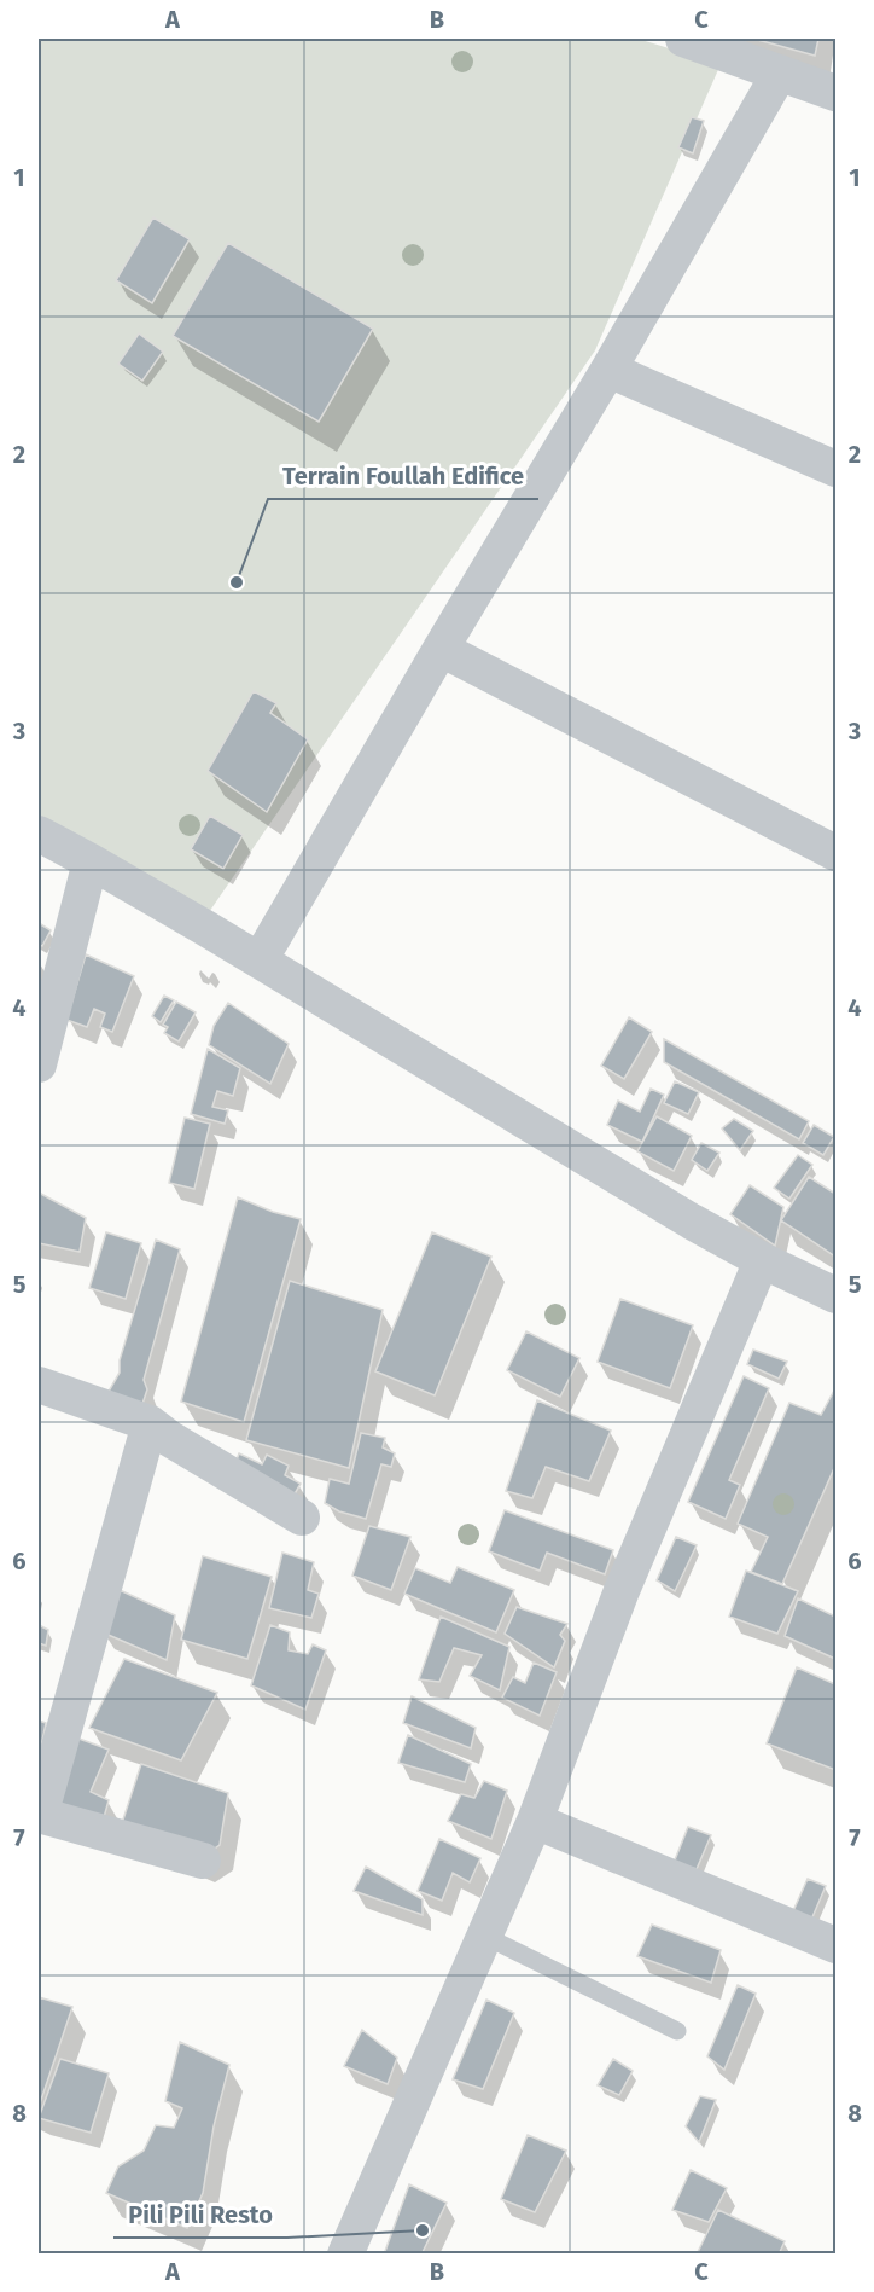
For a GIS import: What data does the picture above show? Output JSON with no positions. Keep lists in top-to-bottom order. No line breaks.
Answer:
{"places":["Terrain Foullah Edifice","Pili Pili Resto"],"grid":{"columns":["A","B","C"],"rows":["1","2","3","4","5","6","7","8"]}}
